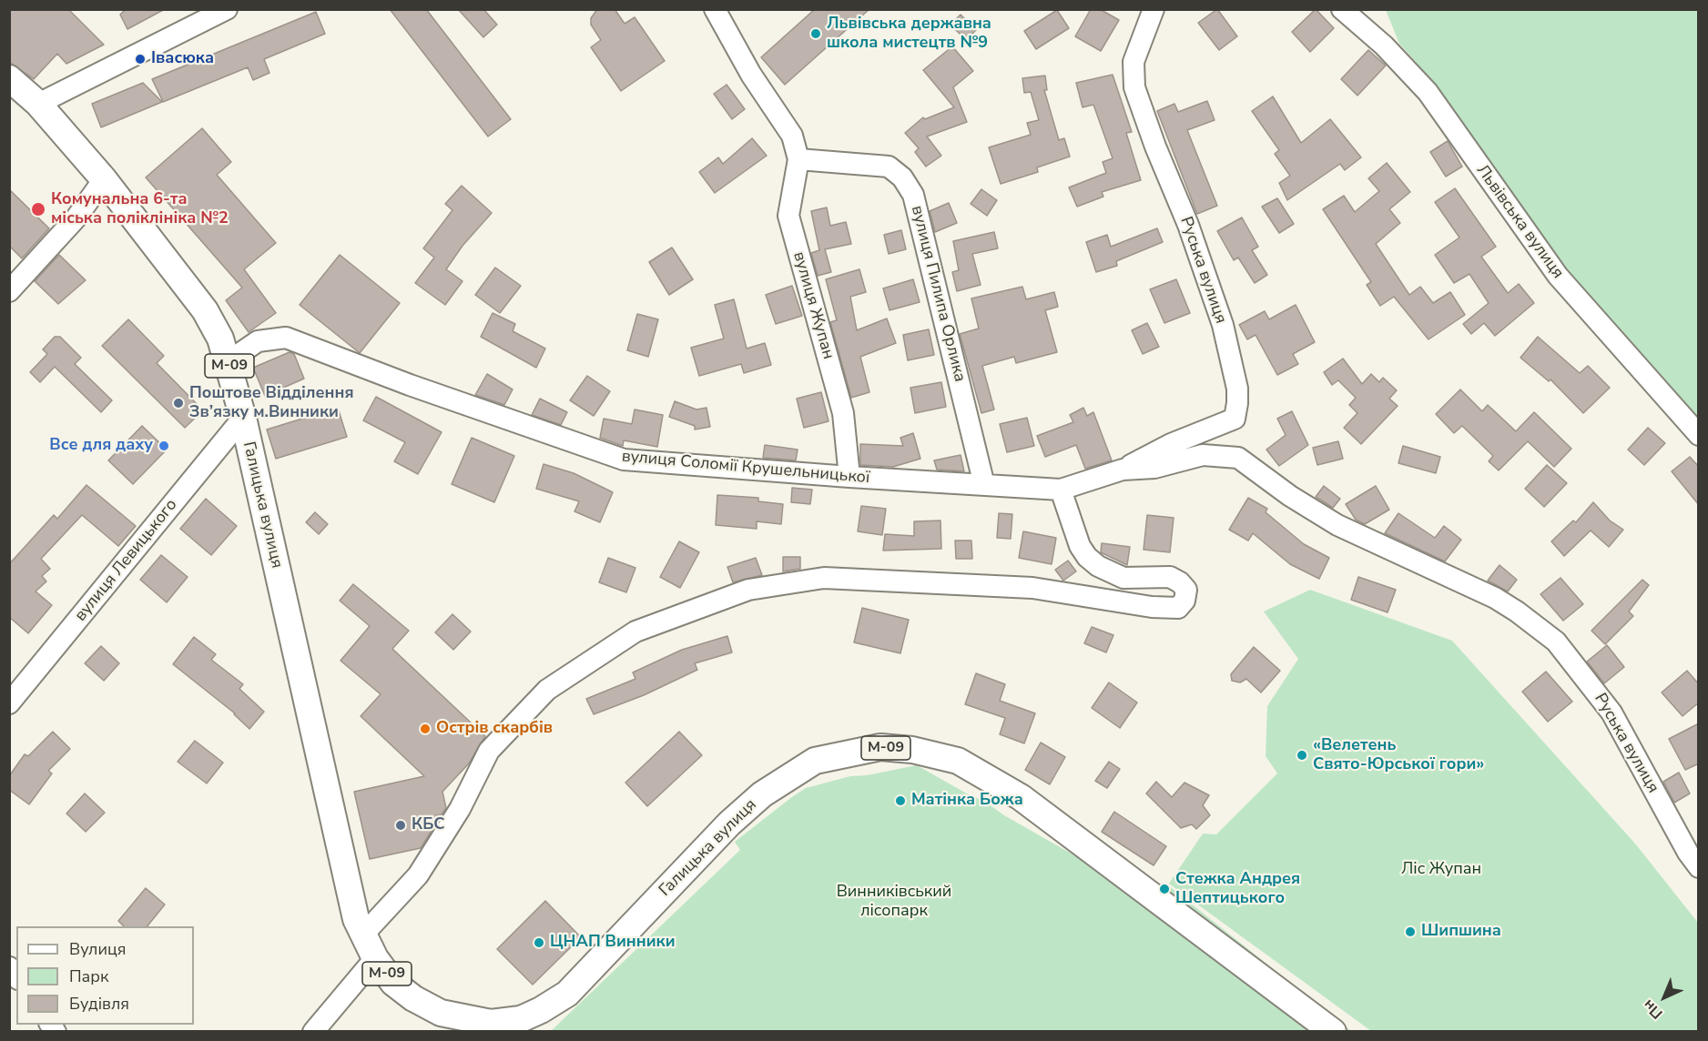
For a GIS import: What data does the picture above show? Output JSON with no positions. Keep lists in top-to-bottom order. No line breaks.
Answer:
{"streets":{"main road":["М-09","Галицька вулиця"],"street":["Львівська вулиця","Руська вулиця","вулиця Пилипа Орлика","вулиця Жупан","вулиця Соломії Крушельницької","вулиця Левицького"]},"crossings":[["Руська вулиця","вулиця Соломії Крушельницької"],["вулиця Пилипа Орлика","вулиця Жупан"],["вулиця Пилипа Орлика","вулиця Соломії Крушельницької"],["вулиця Жупан","вулиця Соломії Крушельницької"],["вулиця Соломії Крушельницької","Галицька вулиця"],["Галицька вулиця","вулиця Левицького"]],"parks":["Ліс Жупан","Винниківський лісопарк"],"places":["Львівська державна школа мистецтв №9","Івасюка","Комунальна 6-та міська поліклініка №2","Поштове Відділення Зв’язку м.Винники","Все для даху","Острів скарбів","«Велетень Свято-Юрської гори»","Матінка Божа","КБС","Стежка Андрея Шептицького","Шипшина","ЦНАП Винники"],"legend":["Вулиця","Парк","Будівля"],"north":"bottom left"}
